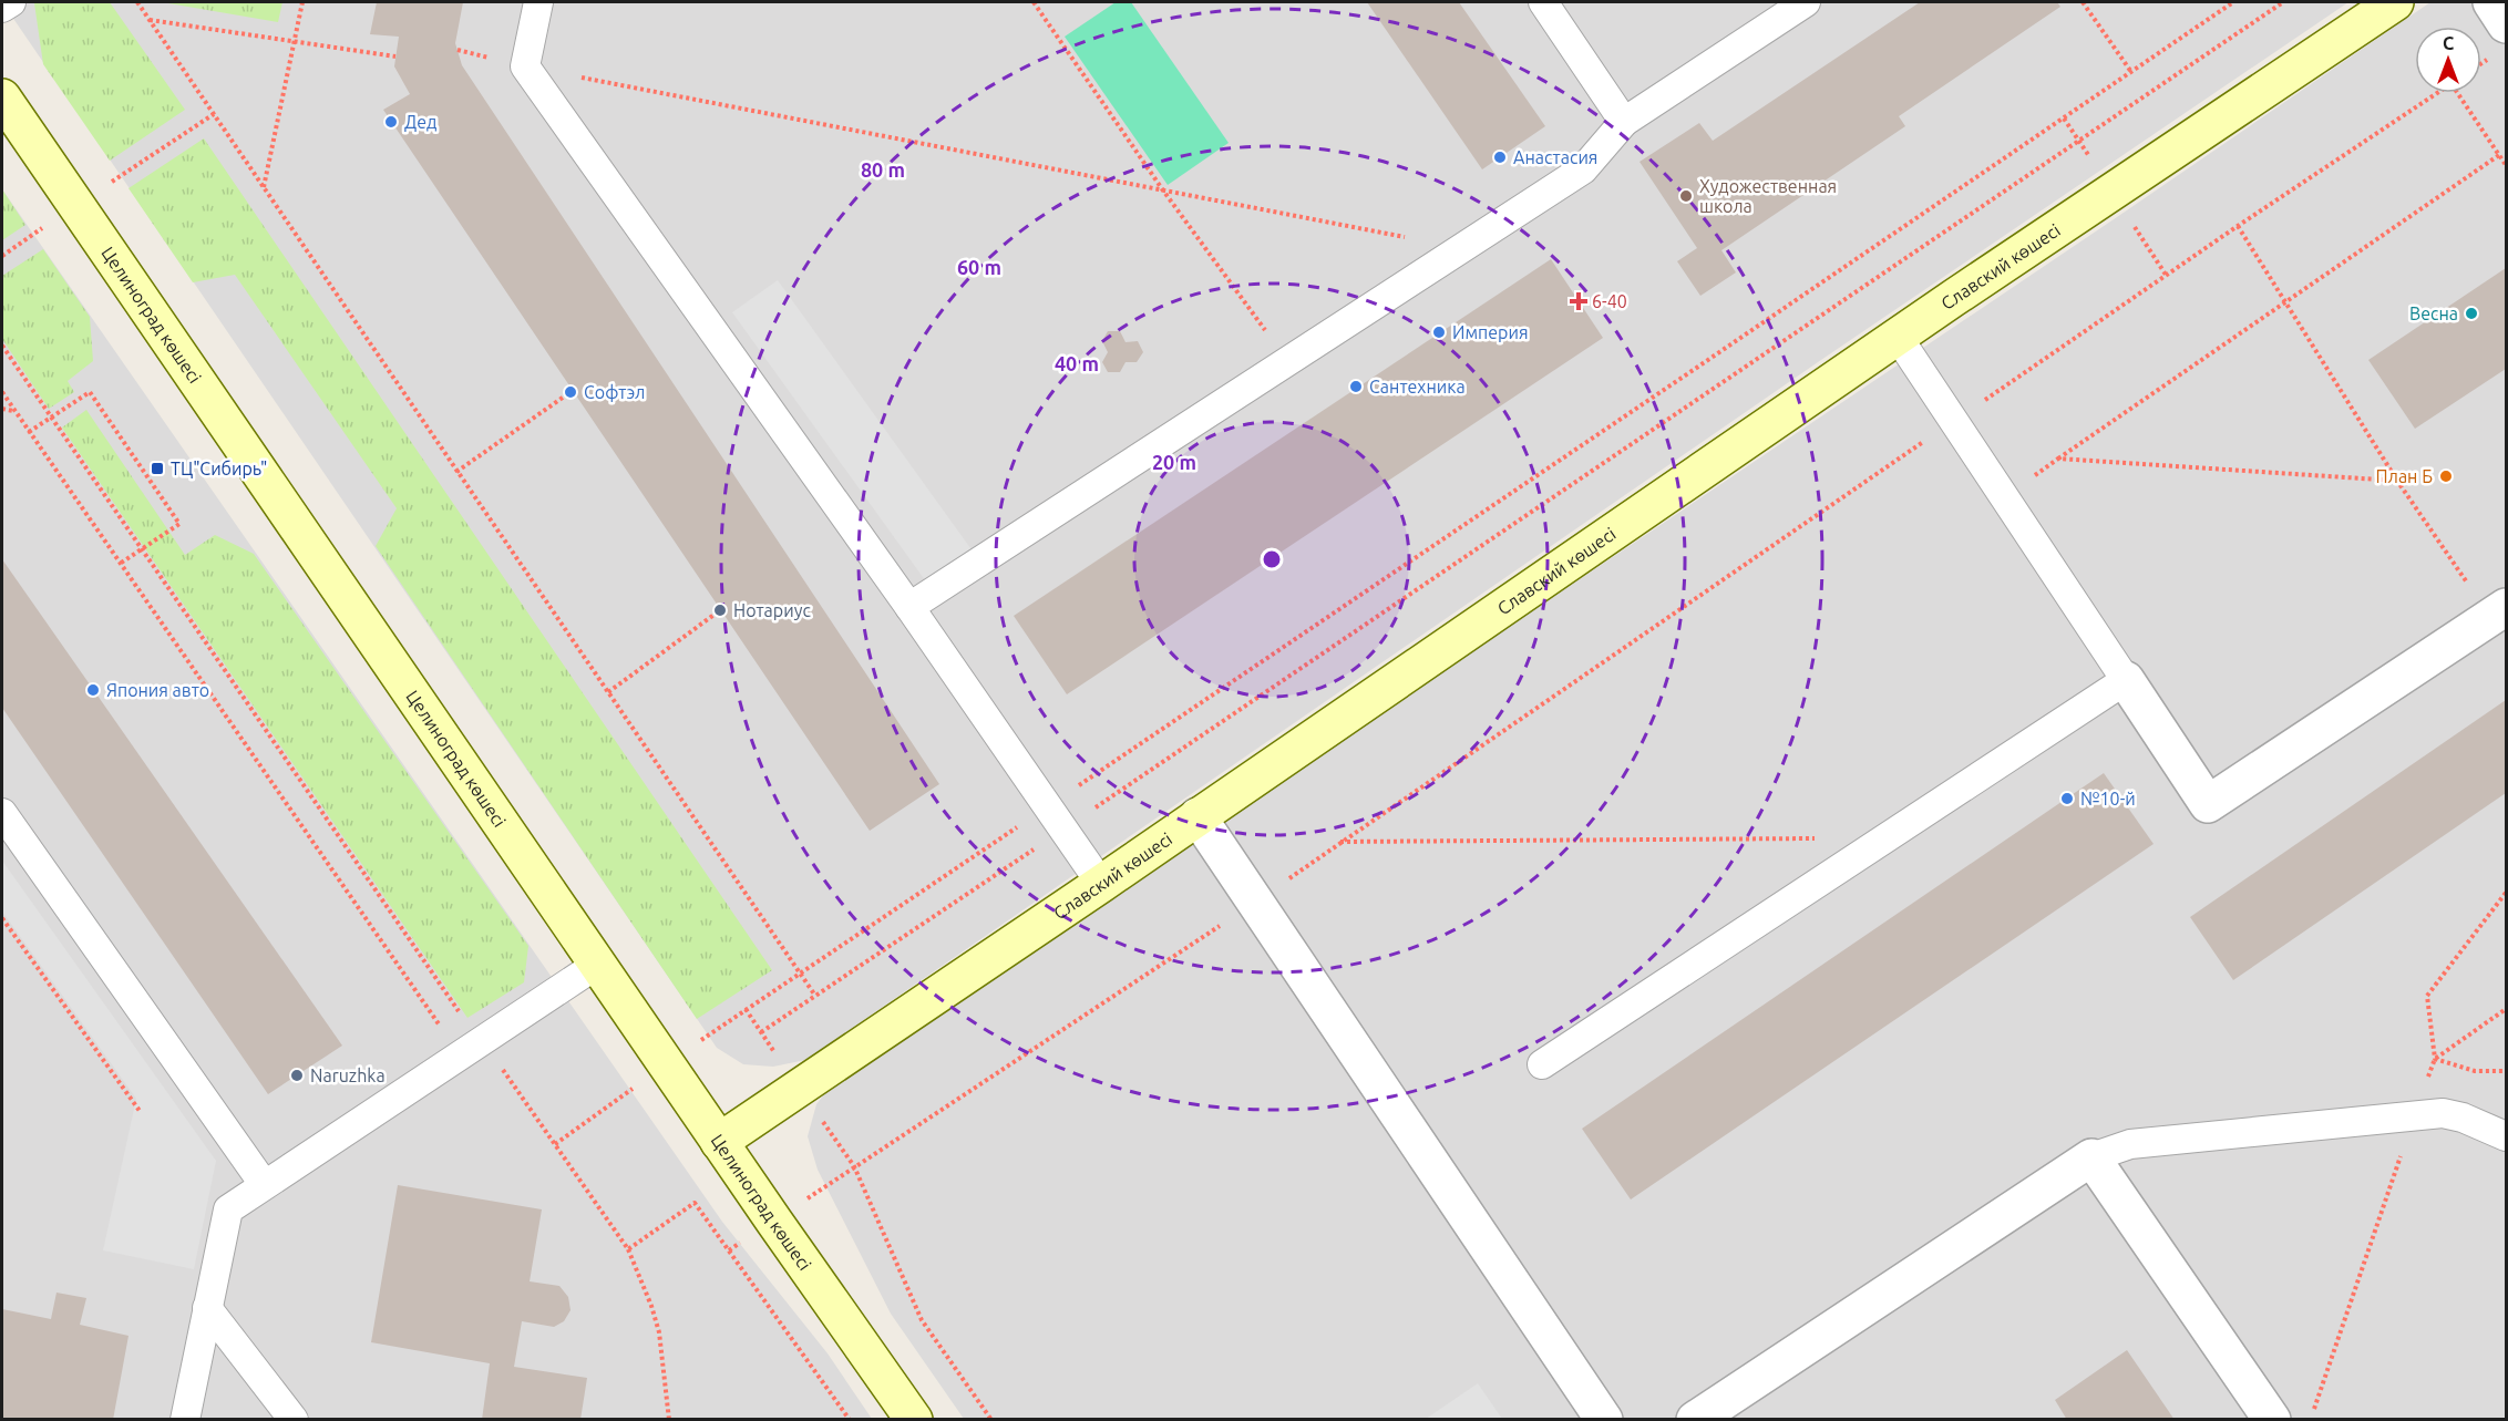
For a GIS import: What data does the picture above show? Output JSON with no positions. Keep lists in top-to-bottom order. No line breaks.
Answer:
{"streets":{"street":["Славский көшесі","Целиноград көшесі"]},"crossings":[["Славский көшесі","Целиноград көшесі"]],"places":{"other":["Дед","Анастасия","Художественная школа","Весна","Империя","Сантехника","Софтэл","План Б","Нотариус","Япония авто","№10-й","Naruzhka"],"health":["6-40"],"transit":["ТЦ\"Сибирь\""]},"north":"top","rings":["80 m","60 m","40 m","20 m"]}
